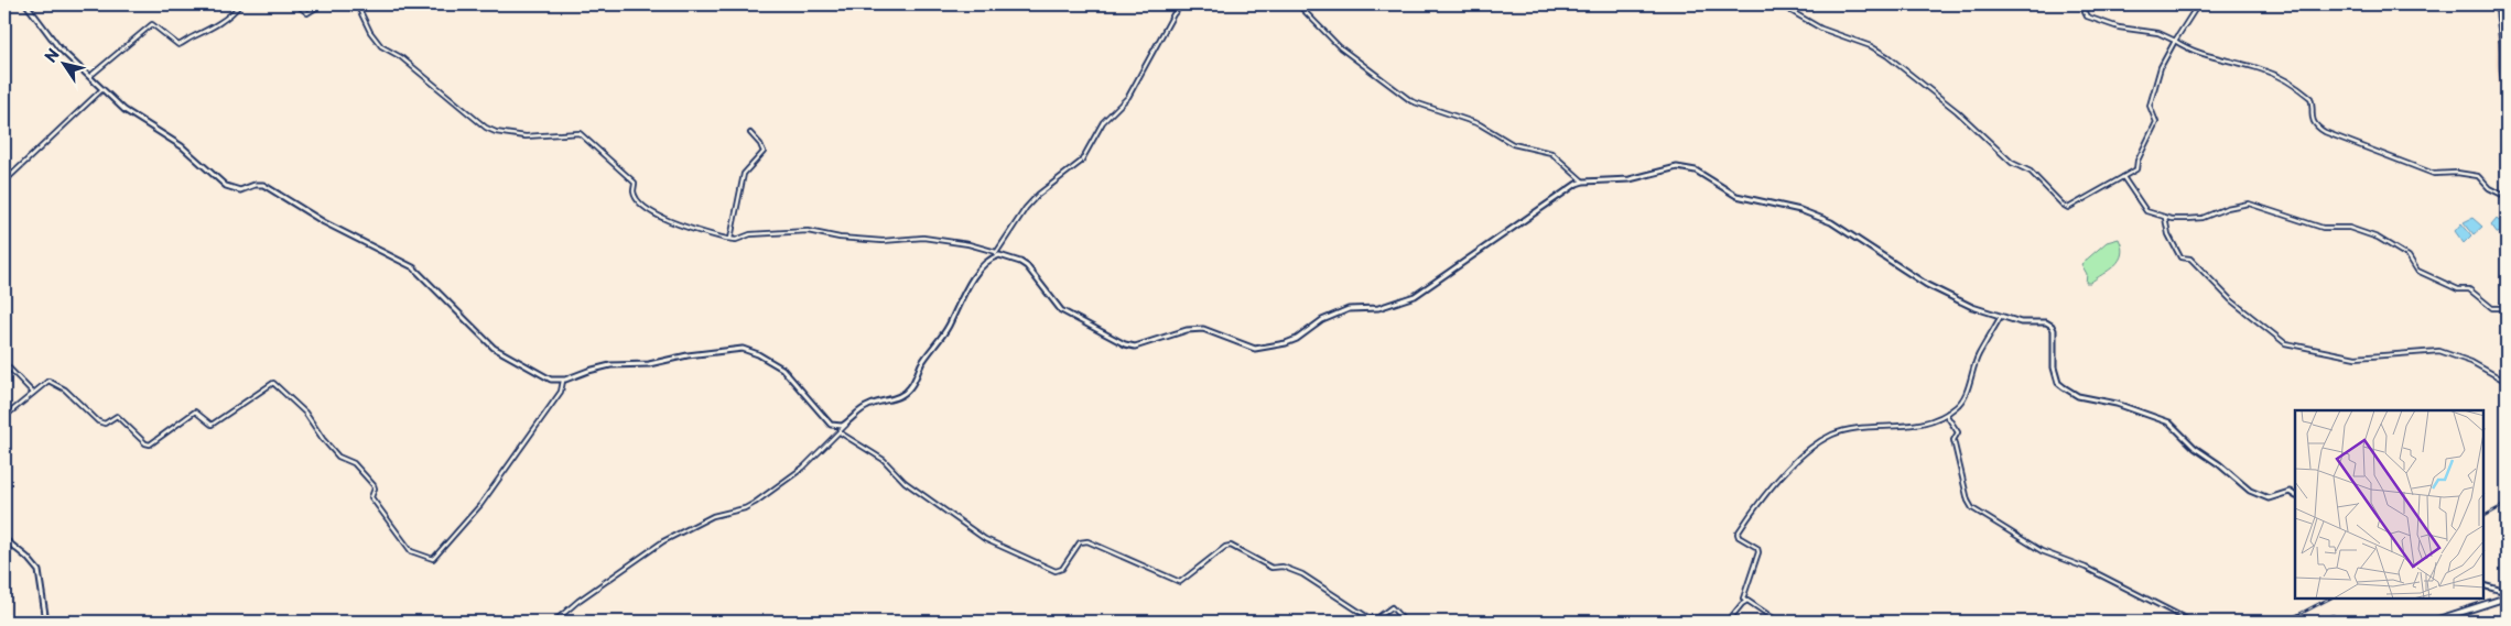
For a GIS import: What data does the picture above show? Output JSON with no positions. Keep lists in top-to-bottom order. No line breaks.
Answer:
{"north":"top left"}
